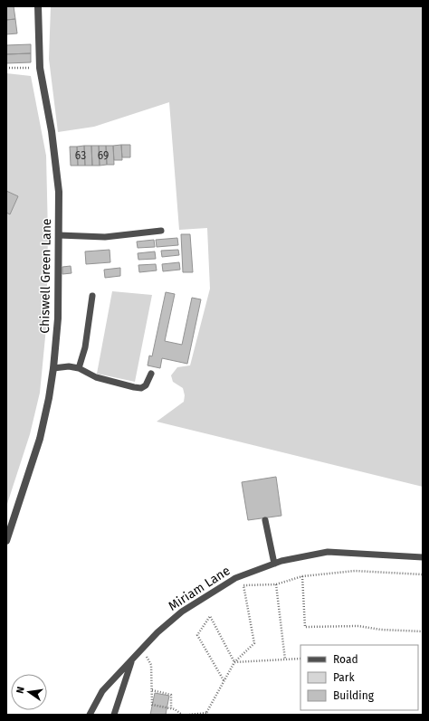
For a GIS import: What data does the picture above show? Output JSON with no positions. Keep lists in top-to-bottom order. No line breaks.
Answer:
{"streets":{"street":["Chiswell Green Lane"],"lane":["Miriam Lane"]},"house_numbers":["63","69"],"legend":["Road","Park","Building"],"north":"left"}
